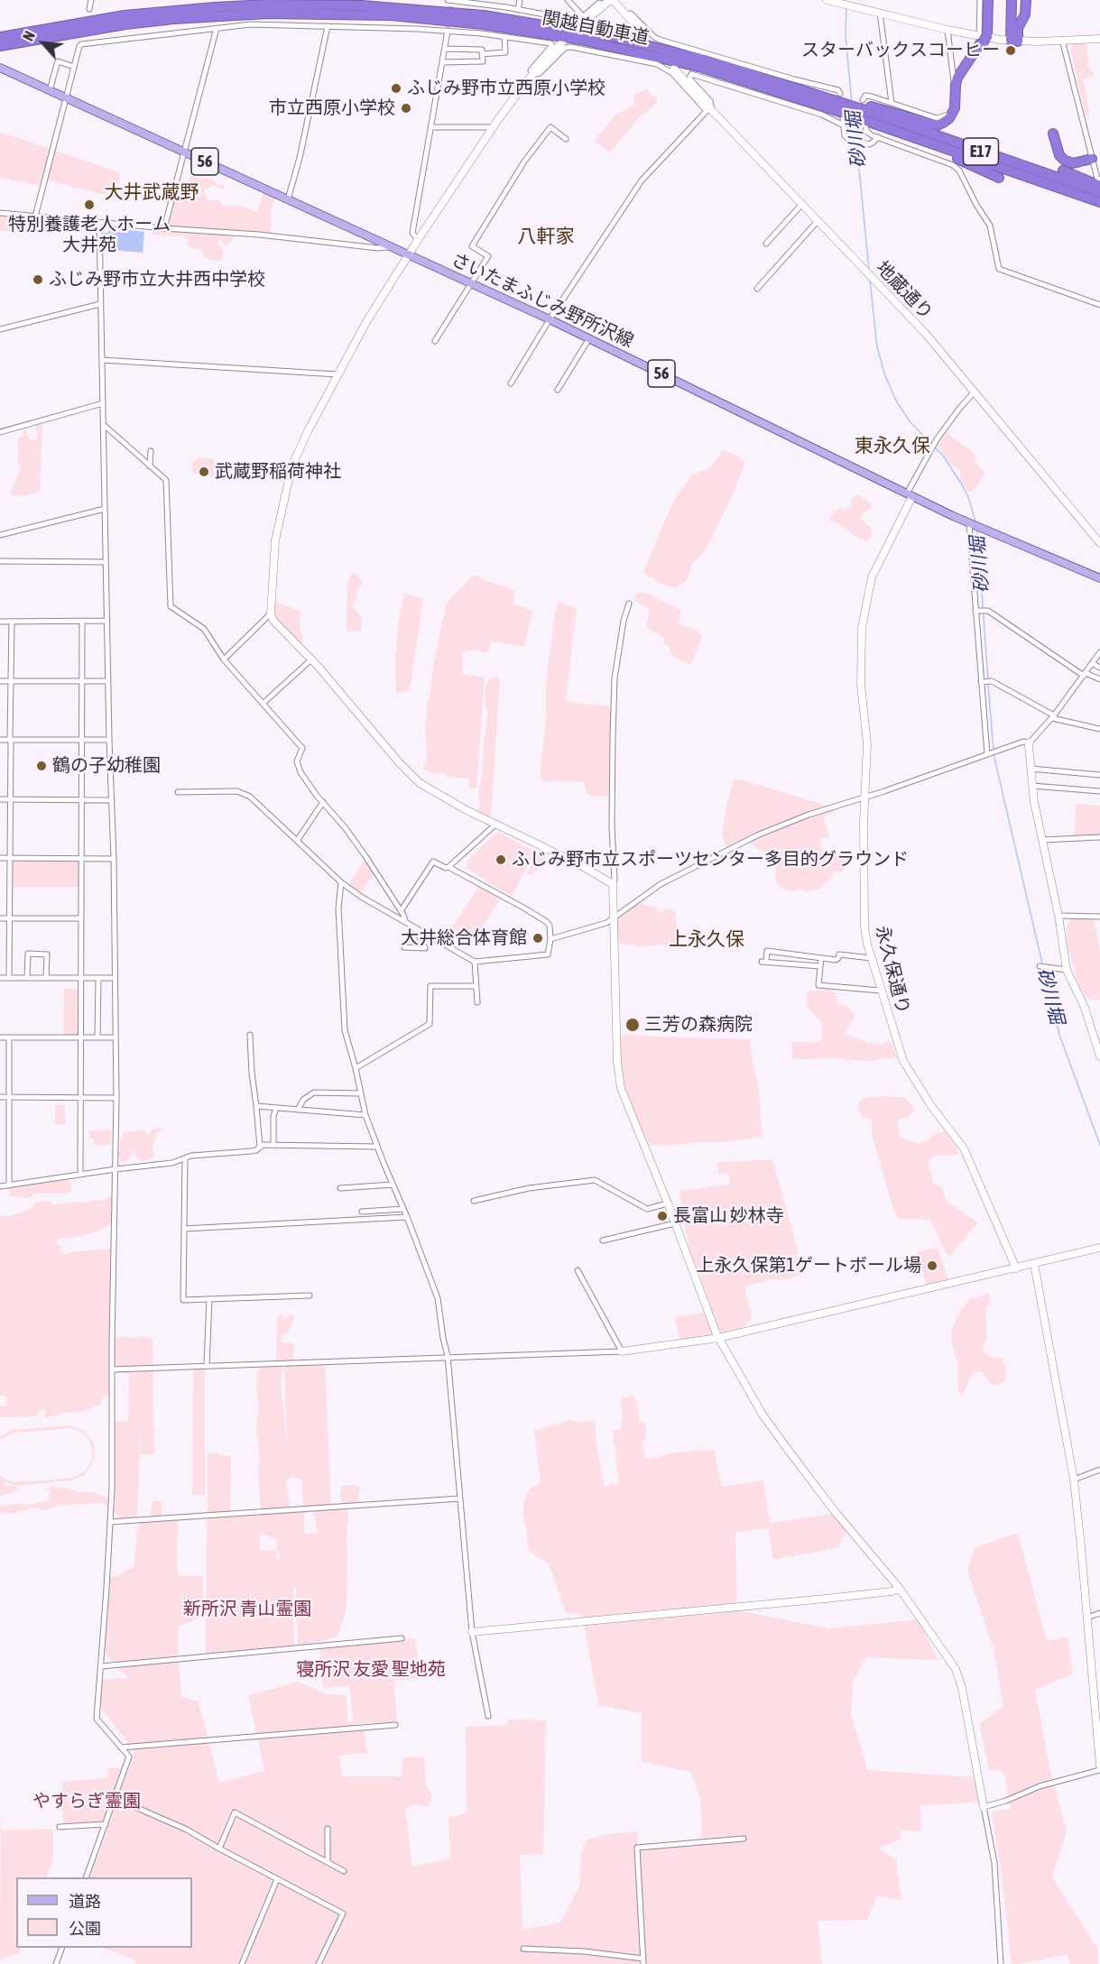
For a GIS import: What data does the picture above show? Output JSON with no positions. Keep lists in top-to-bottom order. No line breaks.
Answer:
{"streets":{"highway":["関越自動車道","E17"],"main road":["56","さいたまふじみ野所沢線"],"street":["地蔵通り","永久保通り"]},"crossings":[["地蔵通り","永久保通り"],["さいたまふじみ野所沢線","永久保通り"]],"districts":["大井武蔵野","八軒家","東永久保","上永久保"],"water":["砂川堀"],"parks":["新所沢 青山霊園","寝所沢 友愛 聖地苑","やすらぎ霊園"],"places":["スターバックスコーヒー","ふじみ野市立西原小学校","市立西原小学校","特別養護老人ホーム 大井苑","ふじみ野市立大井西中学校","武蔵野稲荷神社","鶴の子幼稚園","ふじみ野市⽴スポーツセンター多⽬的グラウンド","大井総合体育館","三芳の森病院","長富山 妙林寺","上永久保第1ゲートボール場"],"legend":["道路","公園"],"north":"top left"}
